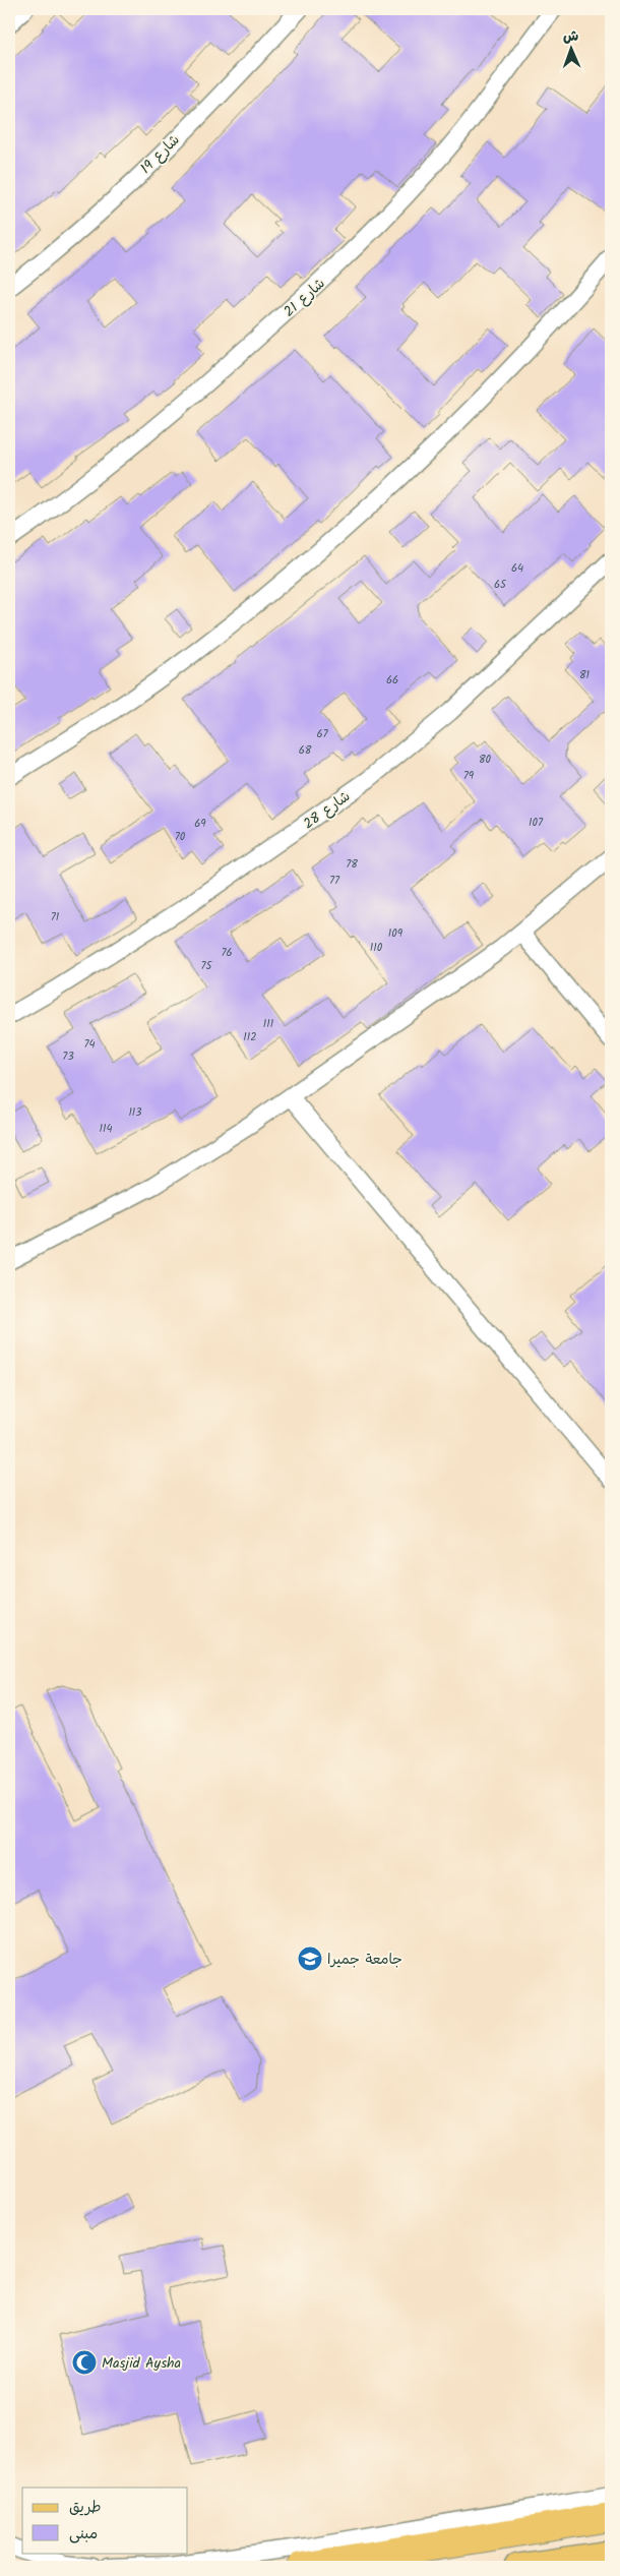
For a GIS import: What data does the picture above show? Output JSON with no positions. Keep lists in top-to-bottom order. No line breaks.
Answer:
{"streets":{"street":["شارع 19","شارع 21","شارع 28"]},"places":{"school or university":["جامعة جميرا"],"mosque":["Masjid Aysha"]},"house_numbers":["64","65","81","66","67","68","80","79","107","69","70","78","77","71","109","110","76","75","111","112","74","73","113","114"],"legend":["طريق","مبنى"],"north":"top"}
